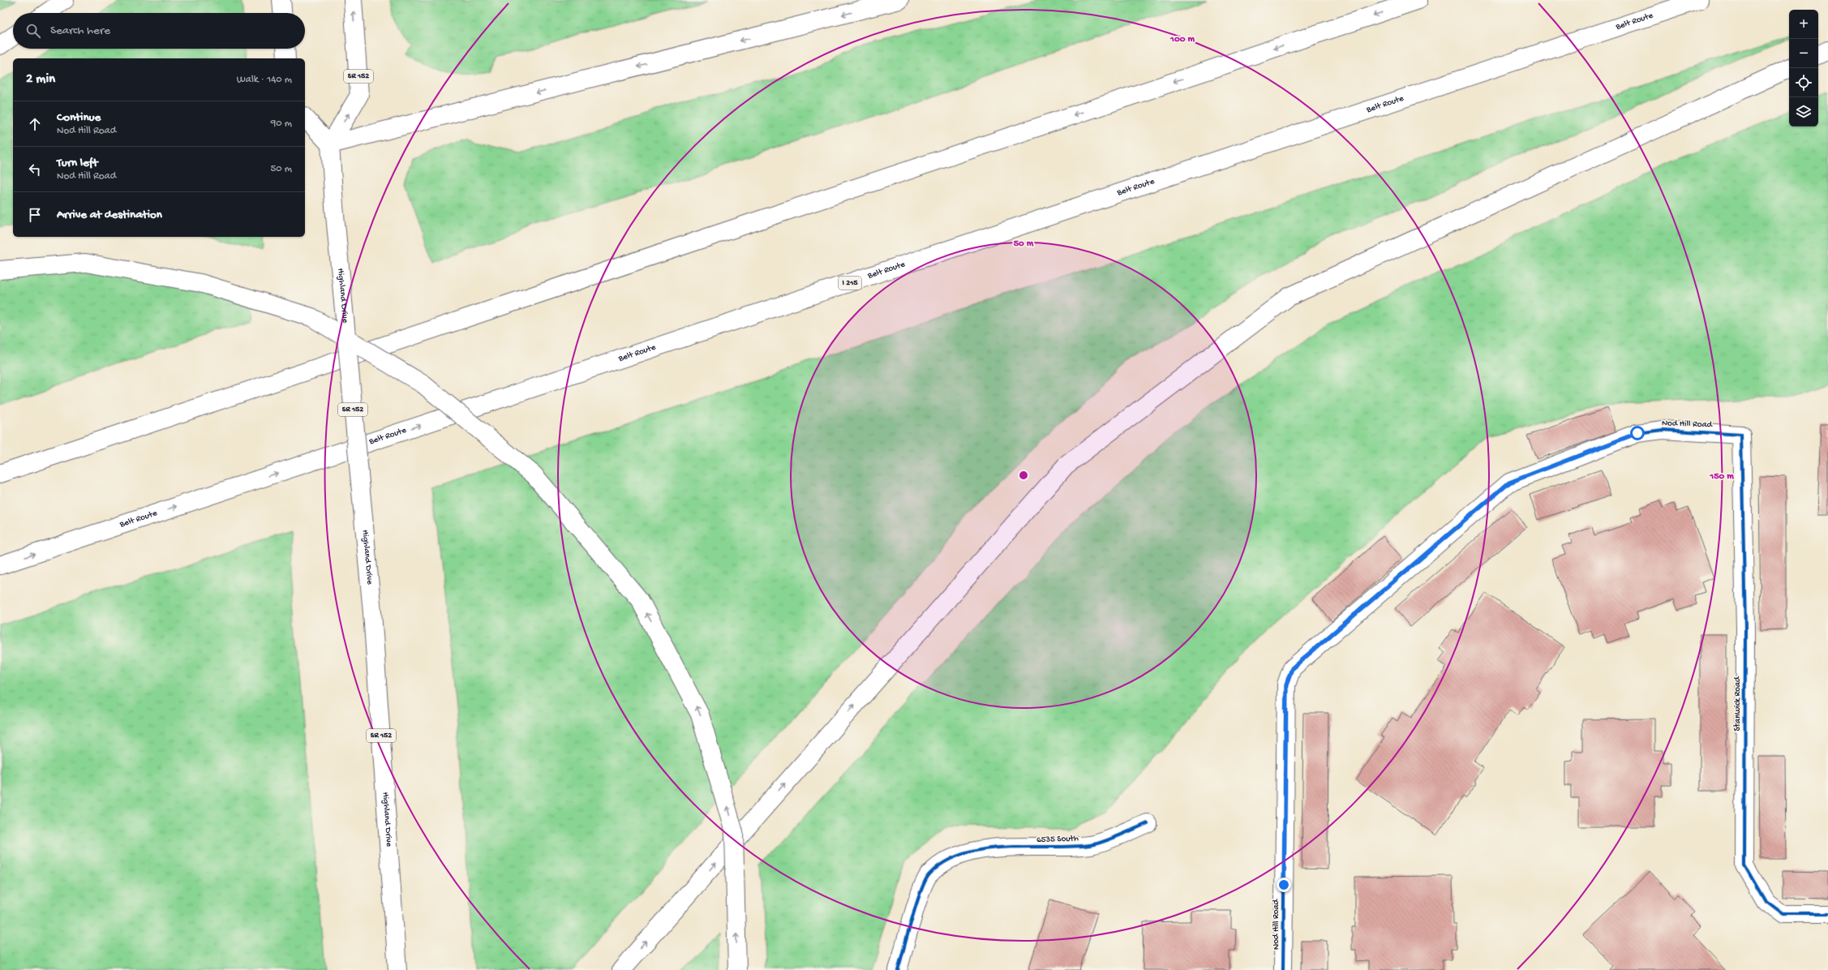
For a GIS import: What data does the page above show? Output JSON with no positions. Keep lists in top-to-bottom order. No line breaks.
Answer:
{"streets":{"main road":["Belt Route","SR 152","I 215","Highland Drive","Nod Hill Road","Stanwick Road","6535 South"]},"crossings":[["SR 152","Highland Drive"],["Nod Hill Road","Stanwick Road"]],"page":{"map_buttons":["+","−"],"search":"Search here","heading":["2 min","Walk · 140 m"],"list":[["Continue","Nod Hill Road","90 m"],["Turn left","Nod Hill Road","50 m"],"Arrive at destination"]},"rings":["100 m","50 m","150 m"]}
